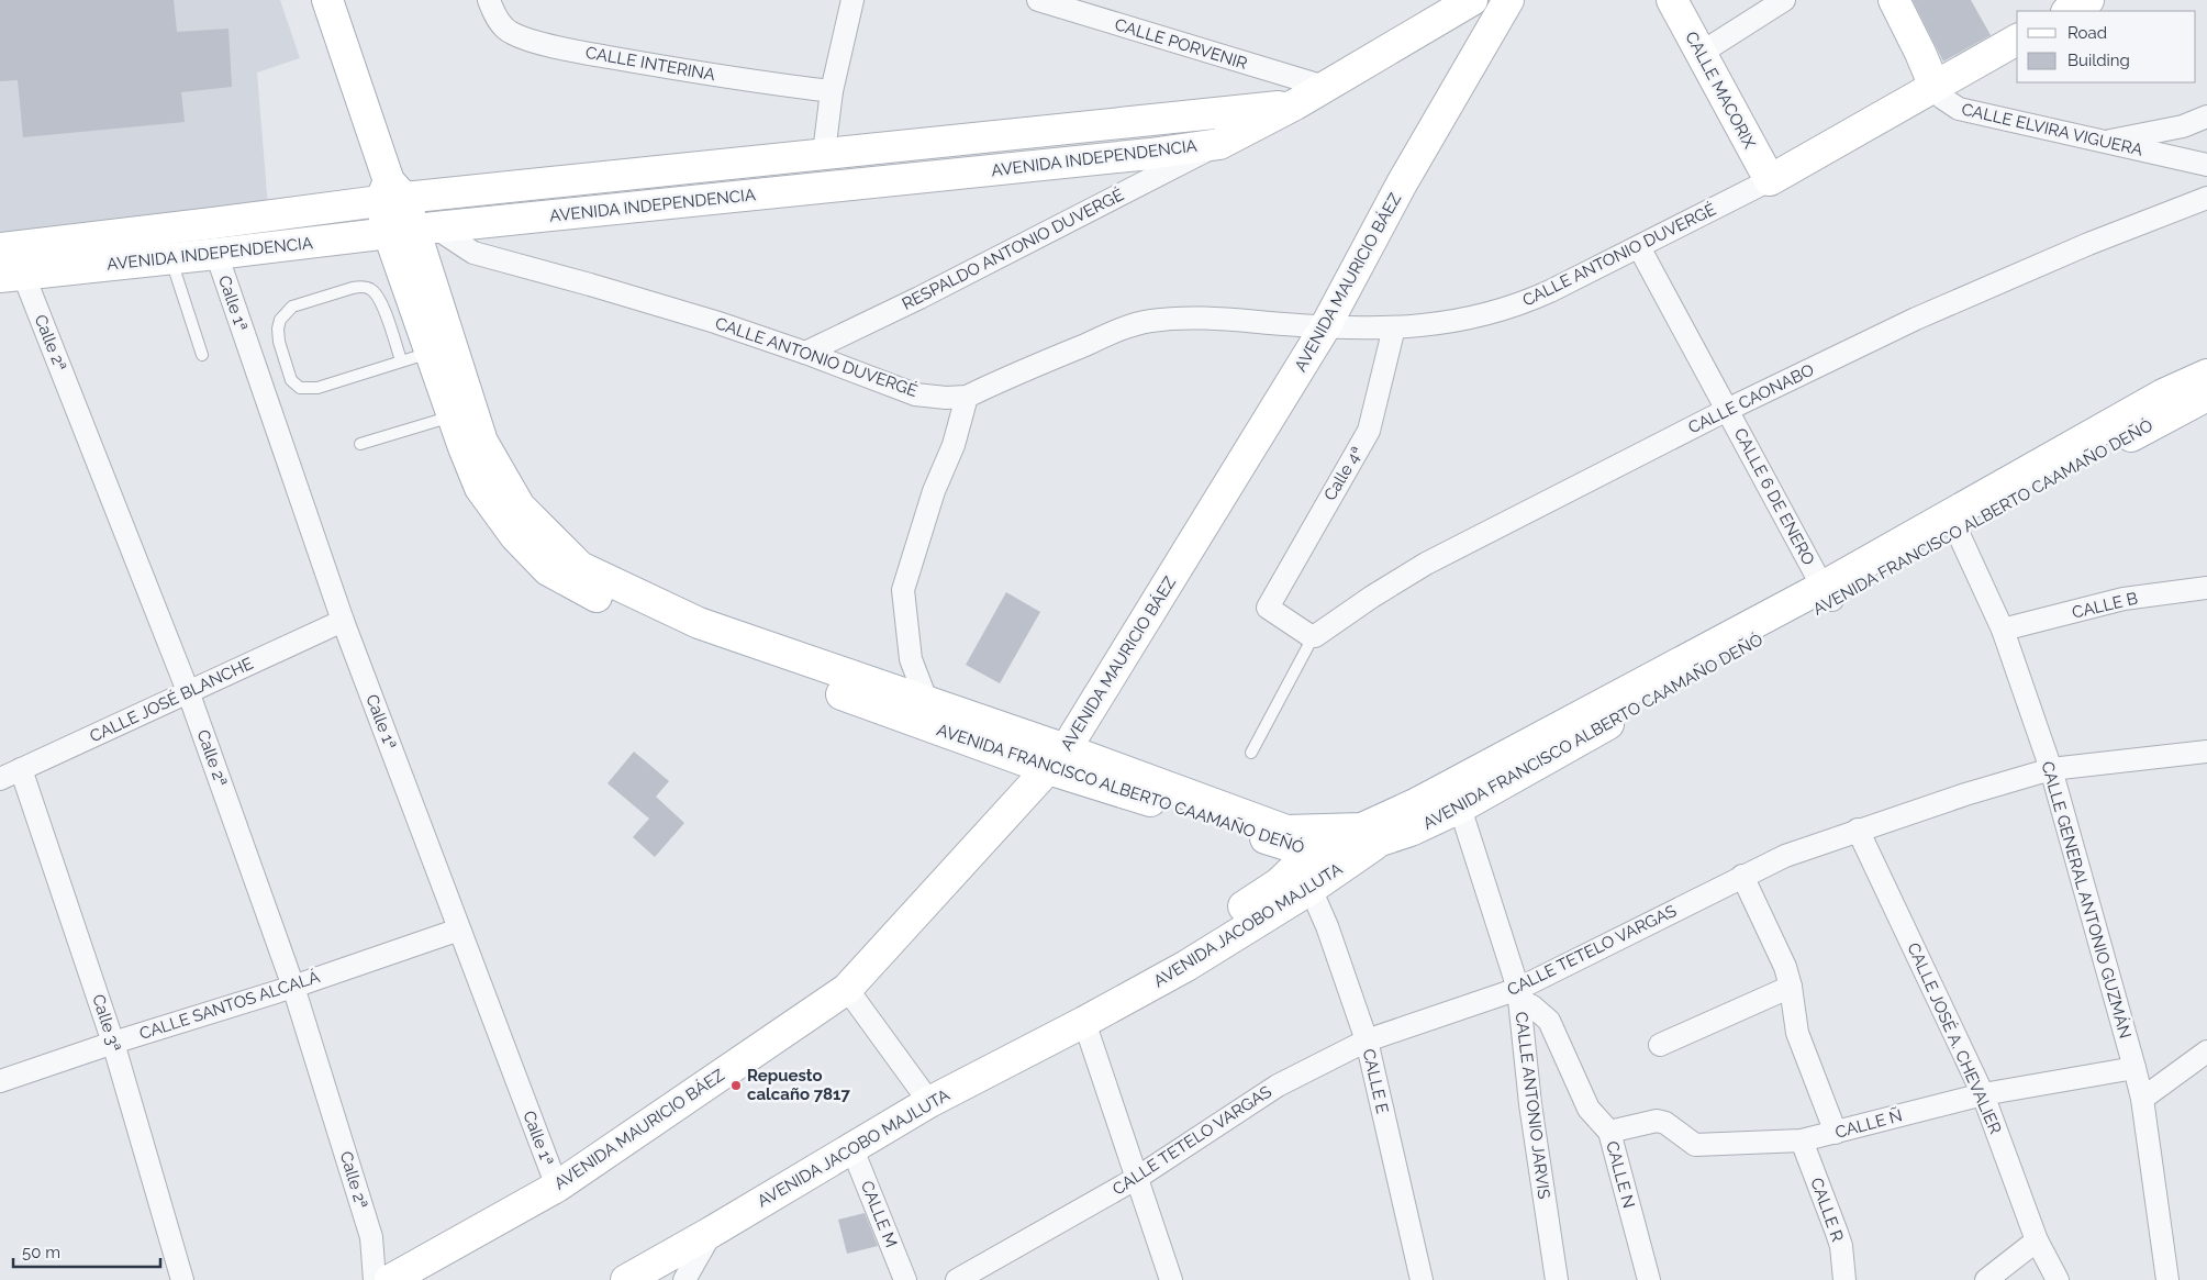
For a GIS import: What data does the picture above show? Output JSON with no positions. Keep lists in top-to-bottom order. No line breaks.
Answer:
{"streets":{"main road":["CALLE MACORIX","CALLE ELVIRA VIGUERA","AVENIDA INDEPENDENCIA","CALLE ANTONIO DUVERGÉ","AVENIDA MAURICIO BÁEZ","AVENIDA FRANCISCO ALBERTO CAAMAÑO DEÑÓ","AVENIDA JACOBO MAJLUTA"],"street":["CALLE PORVENIR","CALLE INTERINA","RESPALDO ANTONIO DUVERGÉ","Calle 1ª","Calle 2ª","CALLE CAONABO","Calle 4ª","CALLE 6 DE ENERO","CALLE B","CALLE JOSÉ BLANCHE","CALLE GENERAL ANTONIO GUZMÁN","CALLE TETELO VARGAS","CALLE SANTOS ALCALÁ","Calle 3ª","CALLE JOSÉ A. CHEVALIER","CALLE E","CALLE ANTONIO JARVIS","CALLE Ñ","CALLE N","CALLE R","CALLE M"]},"crossings":[["CALLE PORVENIR","AVENIDA INDEPENDENCIA"],["CALLE MACORIX","CALLE ANTONIO DUVERGÉ"],["CALLE ELVIRA VIGUERA","CALLE ANTONIO DUVERGÉ"],["AVENIDA INDEPENDENCIA","RESPALDO ANTONIO DUVERGÉ"],["AVENIDA INDEPENDENCIA","CALLE ANTONIO DUVERGÉ"],["AVENIDA INDEPENDENCIA","Calle 1ª"],["AVENIDA INDEPENDENCIA","Calle 2ª"],["AVENIDA INDEPENDENCIA","AVENIDA FRANCISCO ALBERTO CAAMAÑO DEÑÓ"],["RESPALDO ANTONIO DUVERGÉ","CALLE ANTONIO DUVERGÉ"],["CALLE ANTONIO DUVERGÉ","AVENIDA MAURICIO BÁEZ"],["CALLE ANTONIO DUVERGÉ","Calle 4ª"],["CALLE ANTONIO DUVERGÉ","CALLE 6 DE ENERO"],["CALLE ANTONIO DUVERGÉ","AVENIDA FRANCISCO ALBERTO CAAMAÑO DEÑÓ"],["AVENIDA MAURICIO BÁEZ","Calle 1ª"],["AVENIDA MAURICIO BÁEZ","AVENIDA FRANCISCO ALBERTO CAAMAÑO DEÑÓ"],["Calle 1ª","CALLE JOSÉ BLANCHE"],["Calle 1ª","CALLE SANTOS ALCALÁ"],["Calle 2ª","CALLE JOSÉ BLANCHE"],["Calle 2ª","CALLE SANTOS ALCALÁ"],["CALLE CAONABO","Calle 4ª"],["CALLE CAONABO","CALLE 6 DE ENERO"],["CALLE 6 DE ENERO","AVENIDA FRANCISCO ALBERTO CAAMAÑO DEÑÓ"],["AVENIDA FRANCISCO ALBERTO CAAMAÑO DEÑÓ","CALLE GENERAL ANTONIO GUZMÁN"],["AVENIDA FRANCISCO ALBERTO CAAMAÑO DEÑÓ","AVENIDA JACOBO MAJLUTA"],["AVENIDA FRANCISCO ALBERTO CAAMAÑO DEÑÓ","CALLE ANTONIO JARVIS"],["CALLE B","CALLE GENERAL ANTONIO GUZMÁN"],["CALLE JOSÉ BLANCHE","Calle 3ª"],["CALLE GENERAL ANTONIO GUZMÁN","CALLE TETELO VARGAS"],["CALLE GENERAL ANTONIO GUZMÁN","CALLE Ñ"],["AVENIDA JACOBO MAJLUTA","CALLE E"],["AVENIDA JACOBO MAJLUTA","CALLE M"],["CALLE TETELO VARGAS","CALLE JOSÉ A. CHEVALIER"],["CALLE TETELO VARGAS","CALLE E"],["CALLE TETELO VARGAS","CALLE ANTONIO JARVIS"],["CALLE TETELO VARGAS","CALLE N"],["CALLE SANTOS ALCALÁ","Calle 3ª"],["CALLE JOSÉ A. CHEVALIER","CALLE Ñ"],["CALLE ANTONIO JARVIS","CALLE N"],["CALLE Ñ","CALLE N"],["CALLE Ñ","CALLE R"]],"places":["Repuesto calcaño 7817"],"legend":["Road","Building"],"scale_bar":"50 m"}
